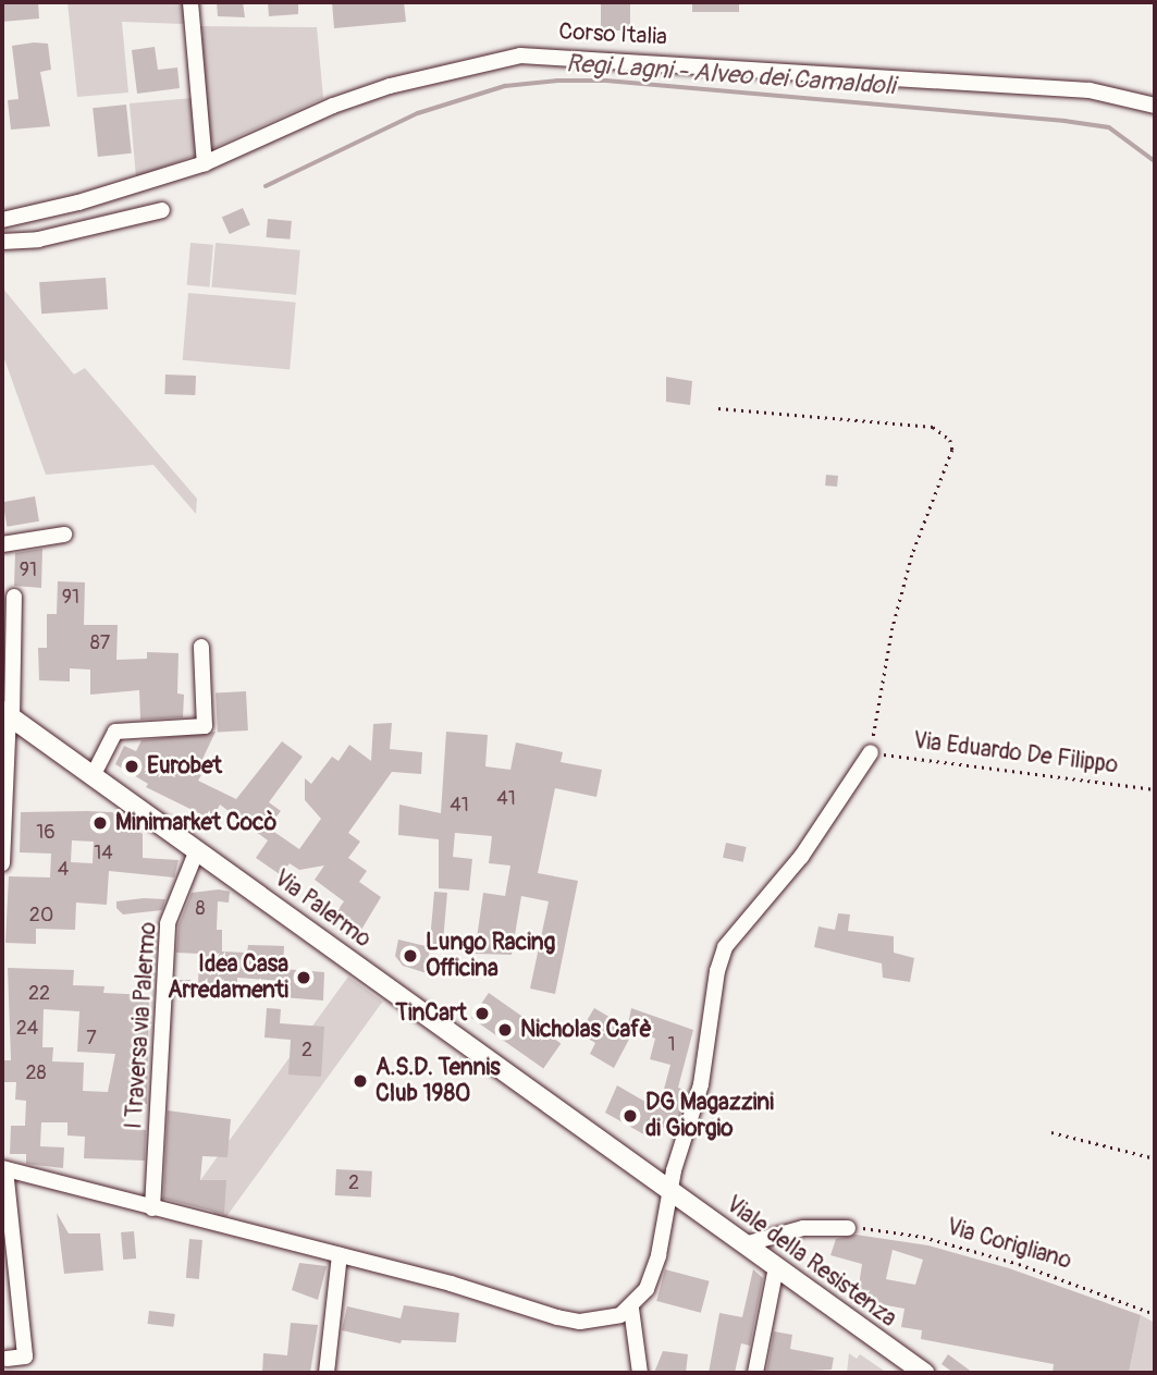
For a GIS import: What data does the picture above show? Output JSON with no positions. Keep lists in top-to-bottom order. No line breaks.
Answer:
{"streets":{"main road":["Via Palermo","Viale della Resistenza"],"street":["Corso Italia","I Traversa via Palermo"],"path":["Via Eduardo De Filippo","Via Corigliano"]},"crossings":[["Via Palermo","I Traversa via Palermo"],["Via Palermo","Viale della Resistenza"]],"water":["Regi Lagni - Alveo dei Camaldoli"],"places":["Eurobet","Minimarket Cocò","Lungo Racing Officina","Idea Casa Arredamenti","TinCart","Nicholas Cafè","A.S.D. Tennis Club 1980","DG Magazzini di Giorgio"],"house_numbers":["91","91","87","41","41","16","14","4","8","20","22","24","7","1","2","28","2"]}
